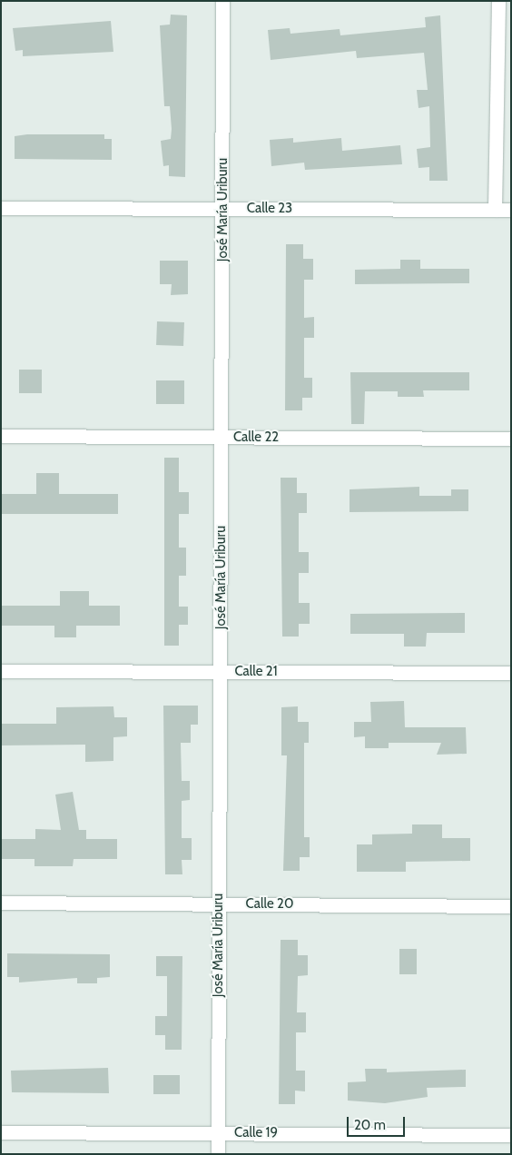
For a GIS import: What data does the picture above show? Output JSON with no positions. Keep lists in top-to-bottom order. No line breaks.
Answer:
{"streets":{"street":["Calle 23","José María Uriburu","Calle 22","Calle 21","Calle 20","Calle 19"]},"crossings":[["Calle 23","José María Uriburu"],["José María Uriburu","Calle 22"],["José María Uriburu","Calle 21"],["José María Uriburu","Calle 20"],["José María Uriburu","Calle 19"]],"scale_bar":"20 m"}
